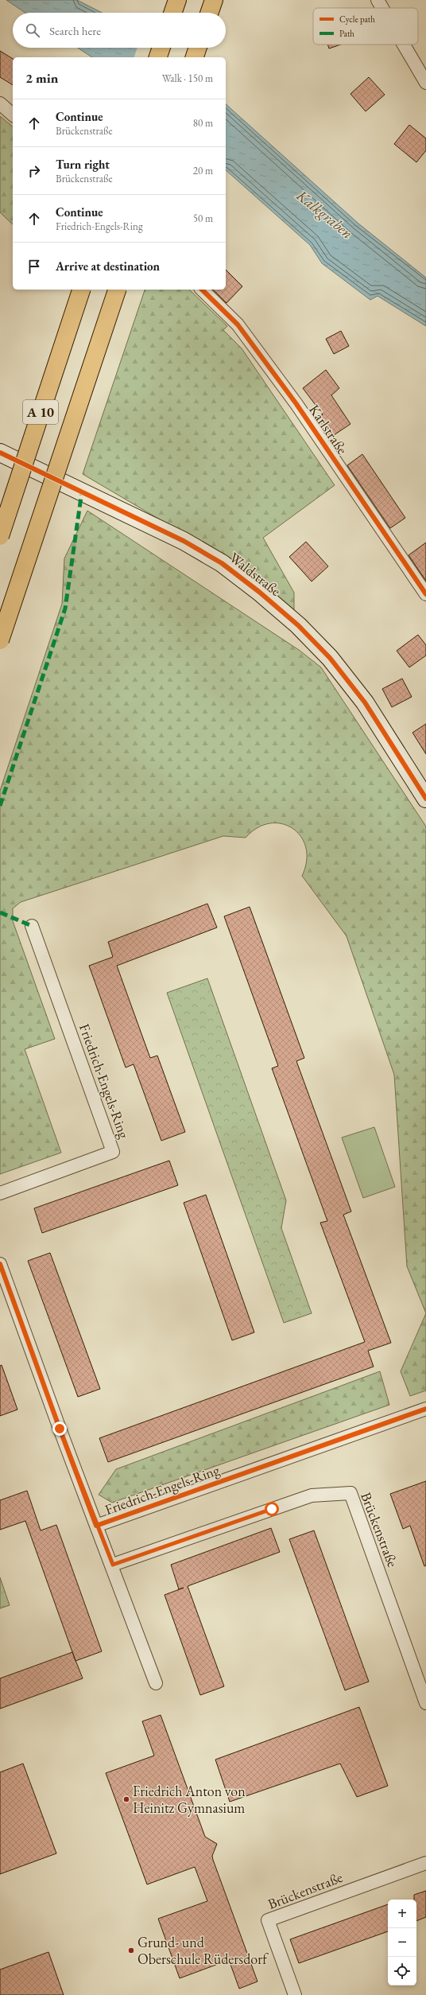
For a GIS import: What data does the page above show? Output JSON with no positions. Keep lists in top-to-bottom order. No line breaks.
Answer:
{"streets":{"highway":["A 10"],"street":["Karlstraße","Waldstraße","Friedrich-Engels-Ring","Brückenstraße"]},"water":["Kalkgraben"],"places":["Friedrich Anton von Heinitz Gymnasium","Grund- und Oberschule Rüdersdorf"],"legend":["Cycle path","Path"],"page":{"search":"Search here","heading":["2 min","Walk · 150 m"],"list":[["Continue","Brückenstraße","80 m"],["Turn right","Brückenstraße","20 m"],["Continue","Friedrich-Engels-Ring","50 m"],"Arrive at destination"],"map_buttons":["+","−"]}}
